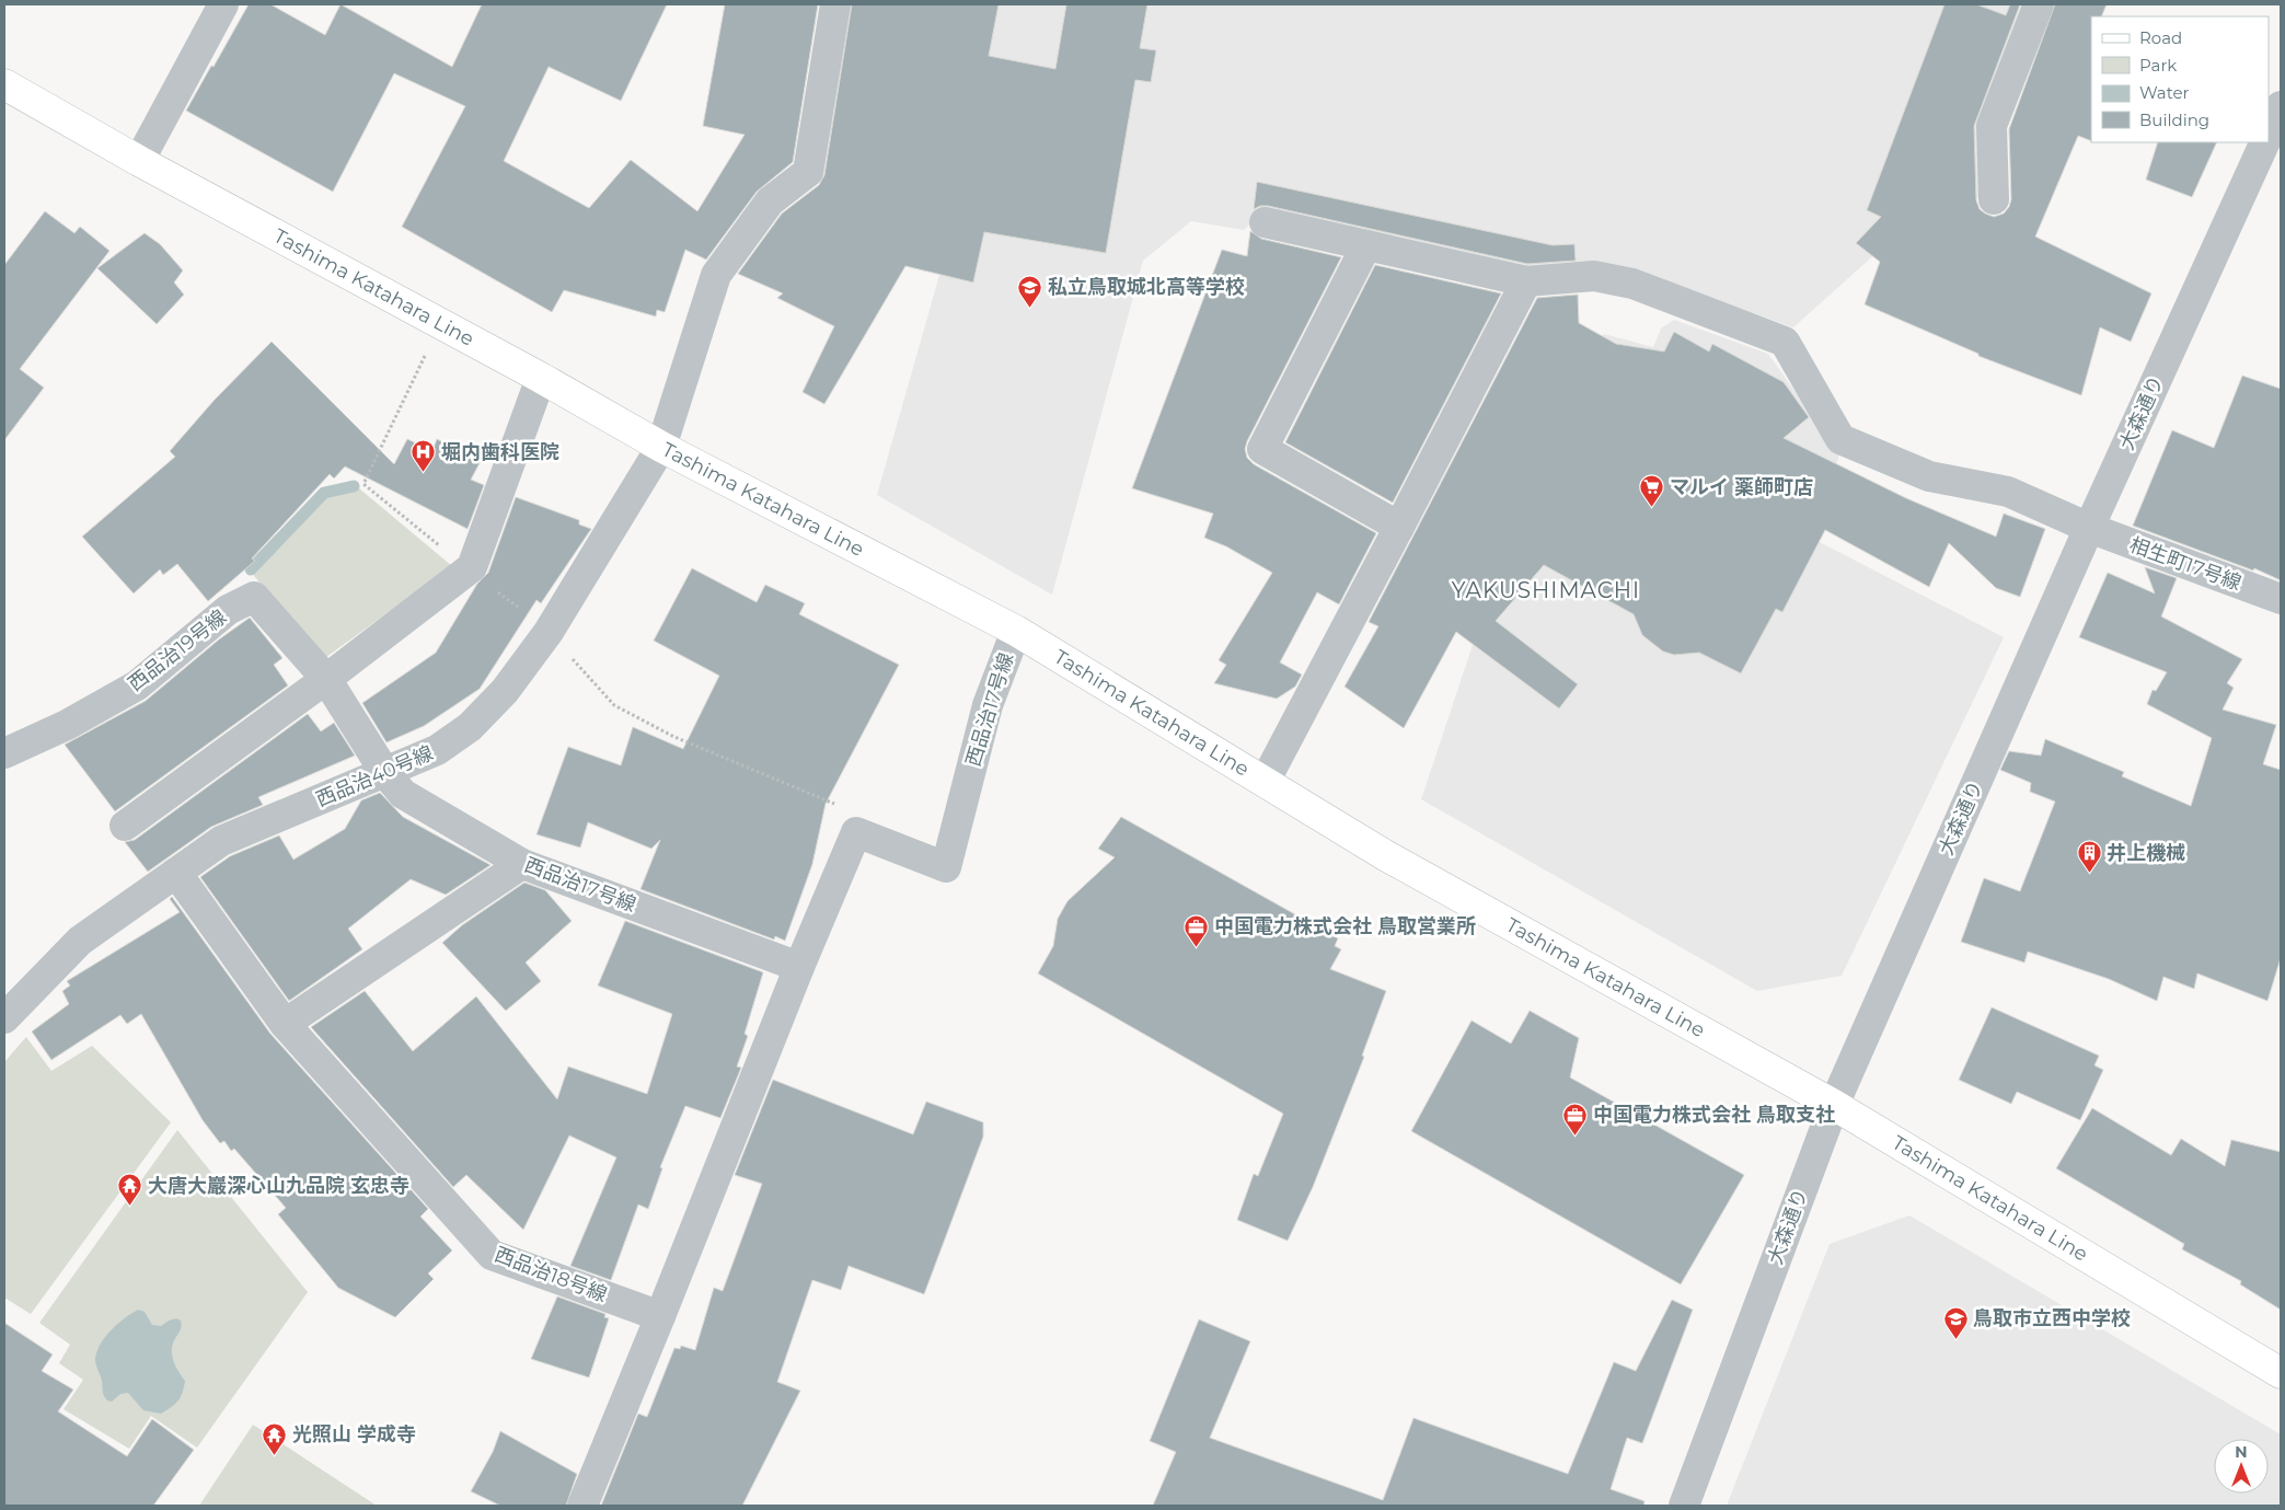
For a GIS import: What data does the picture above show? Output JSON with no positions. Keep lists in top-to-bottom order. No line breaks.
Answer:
{"streets":{"main road":["Tashima Katahara Line"],"street":["大森通り","相生町17号線","西品治19号線","西品治17号線","西品治40号線","西品治18号線"]},"crossings":[["Tashima Katahara Line","大森通り"],["Tashima Katahara Line","西品治17号線"],["Tashima Katahara Line","西品治40号線"],["大森通り","相生町17号線"],["西品治19号線","西品治17号線"],["西品治17号線","西品治40号線"],["西品治40号線","西品治18号線"]],"districts":["YAKUSHIMACHI"],"places":{"school or university":["私立鳥取城北高等学校","鳥取市立西中学校"],"hospital":["堀内歯科医院"],"supermarket":["マルイ 薬師町店"],"building":["井上機械"],"office":["中国電力株式会社 鳥取営業所","中国電力株式会社 鳥取支社"],"temple":["大唐大巖深心山九品院 玄忠寺","光照山 学成寺"]},"legend":["Road","Park","Water","Building"],"north":"top"}
